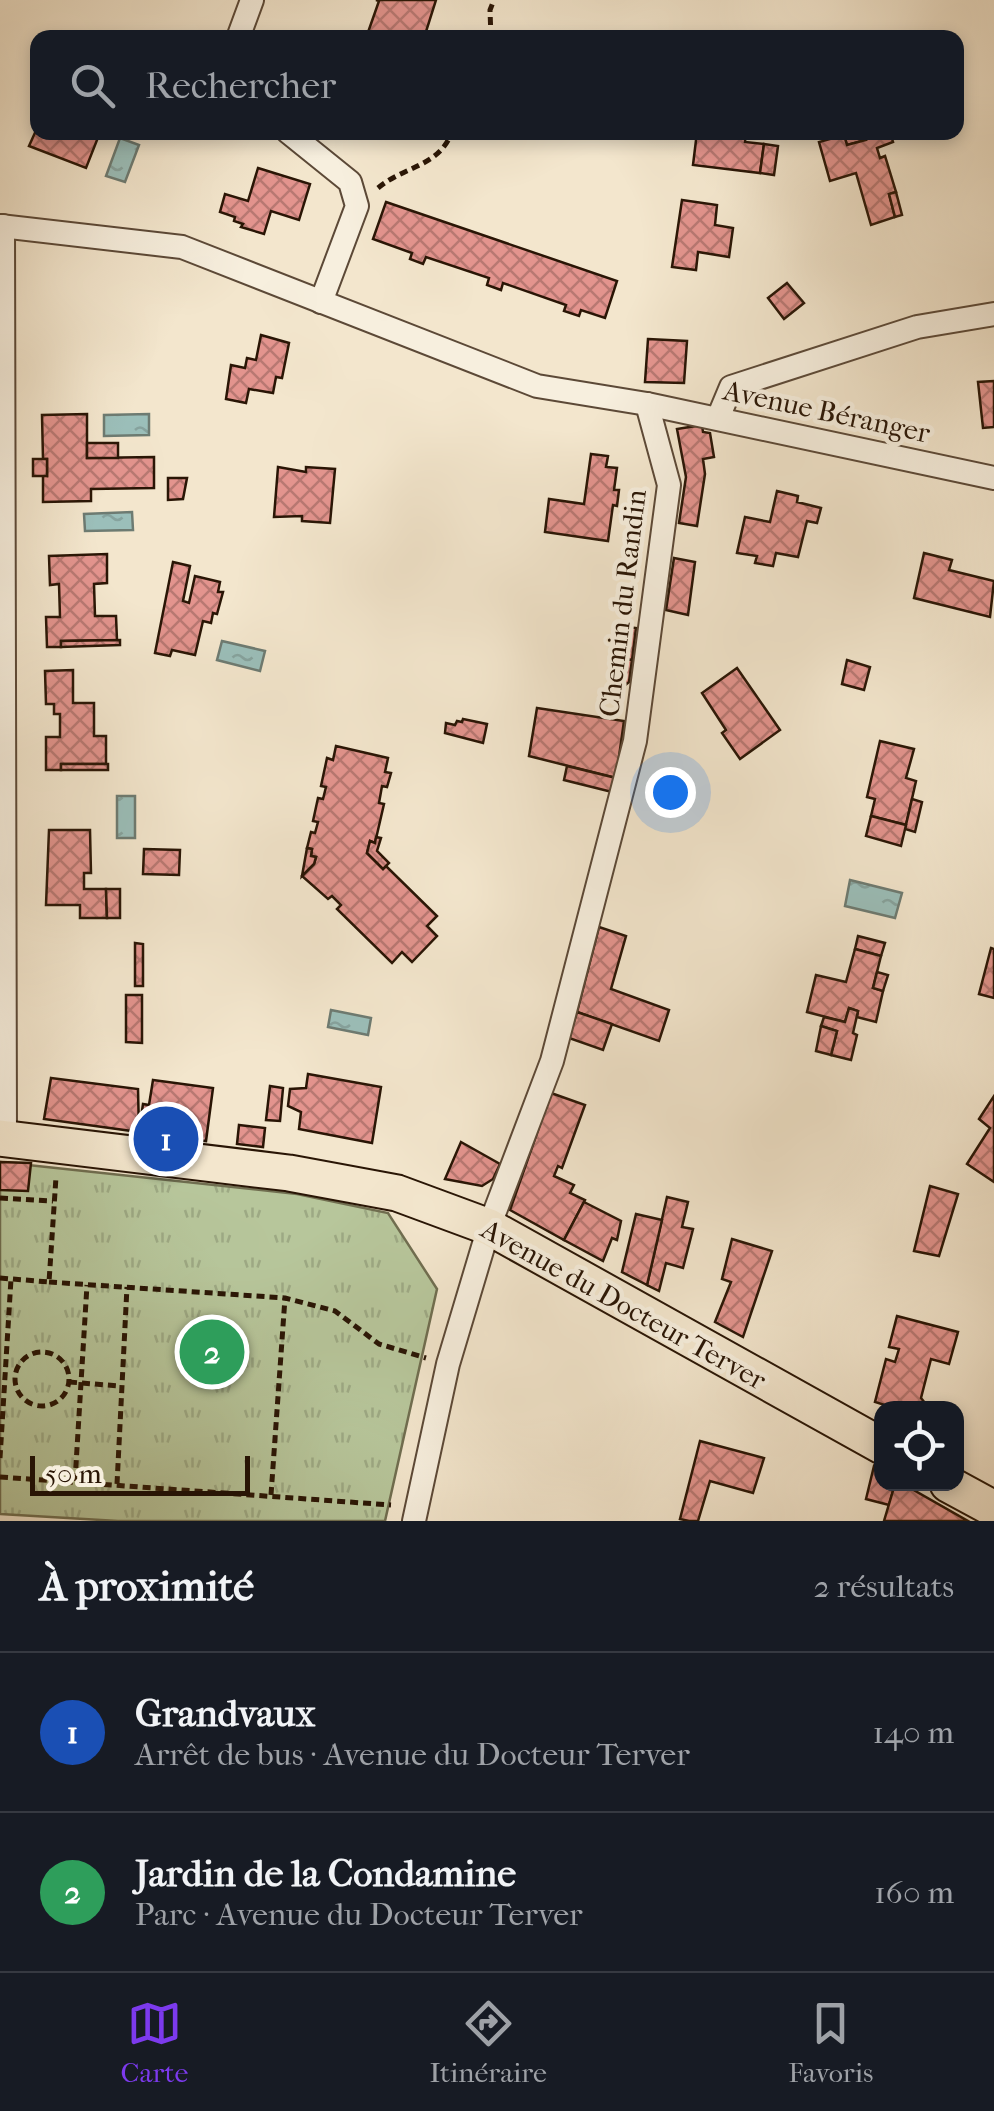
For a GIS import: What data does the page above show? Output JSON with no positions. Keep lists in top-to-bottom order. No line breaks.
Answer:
{"streets":{"main road":["Avenue du Docteur Terver"],"street":["Avenue Béranger","Chemin du Randin"]},"crossings":[["Avenue Béranger","Chemin du Randin"],["Chemin du Randin","Avenue du Docteur Terver"]],"scale_bar":"50 m","page":{"search":"Rechercher","pins":["1","2"],"scale":"50 m","heading":["À proximité","2 résultats"],"list":[{"mark":"1","name":"Grandvaux","note":"Arrêt de bus · Avenue du Docteur Terver","value":"140 m"},{"mark":"2","name":"Jardin de la Condamine","note":"Parc · Avenue du Docteur Terver","value":"160 m"}],"nav":["Carte","Itinéraire","Favoris"]}}
